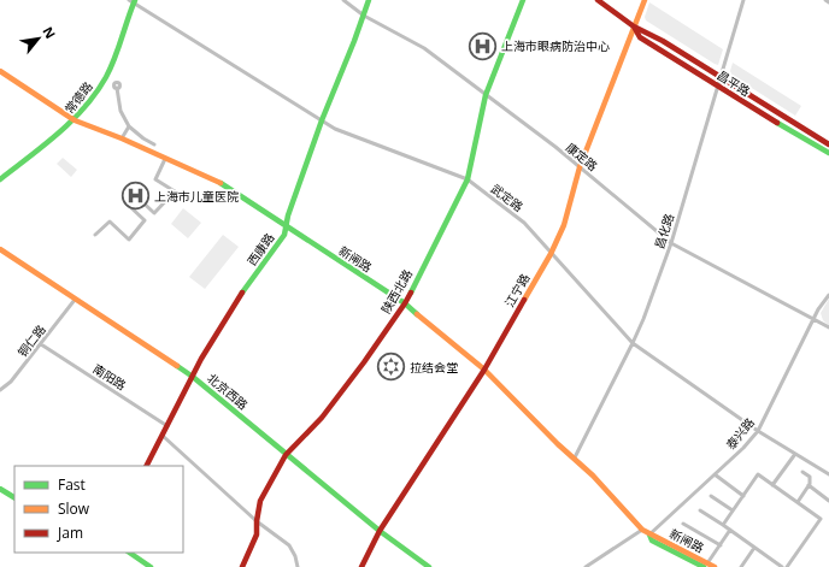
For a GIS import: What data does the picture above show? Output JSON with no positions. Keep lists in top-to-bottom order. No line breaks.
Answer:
{"streets":{"main road":["昌平路","常德路","西康路","新闸路","江宁路","陕西北路","北京西路"],"street":["康定路","武定路","昌化路","铜仁路","南阳路","泰兴路"]},"crossings":[["昌平路","昌化路"],["昌平路","江宁路"],["常德路","武定路"],["常德路","新闸路"],["康定路","昌化路"],["康定路","西康路"],["康定路","江宁路"],["康定路","陕西北路"],["康定路","泰兴路"],["武定路","昌化路"],["武定路","西康路"],["武定路","江宁路"],["武定路","陕西北路"],["武定路","泰兴路"],["昌化路","新闸路"],["西康路","新闸路"],["西康路","南阳路"],["西康路","北京西路"],["新闸路","江宁路"],["新闸路","陕西北路"],["新闸路","泰兴路"],["江宁路","北京西路"],["陕西北路","北京西路"],["铜仁路","南阳路"],["铜仁路","北京西路"]],"places":{"hospital":["上海市眼病防治中心","上海市儿童医院"],"synagogue":["拉结会堂"]},"legend":["Fast","Slow","Jam"],"north":"top right"}
